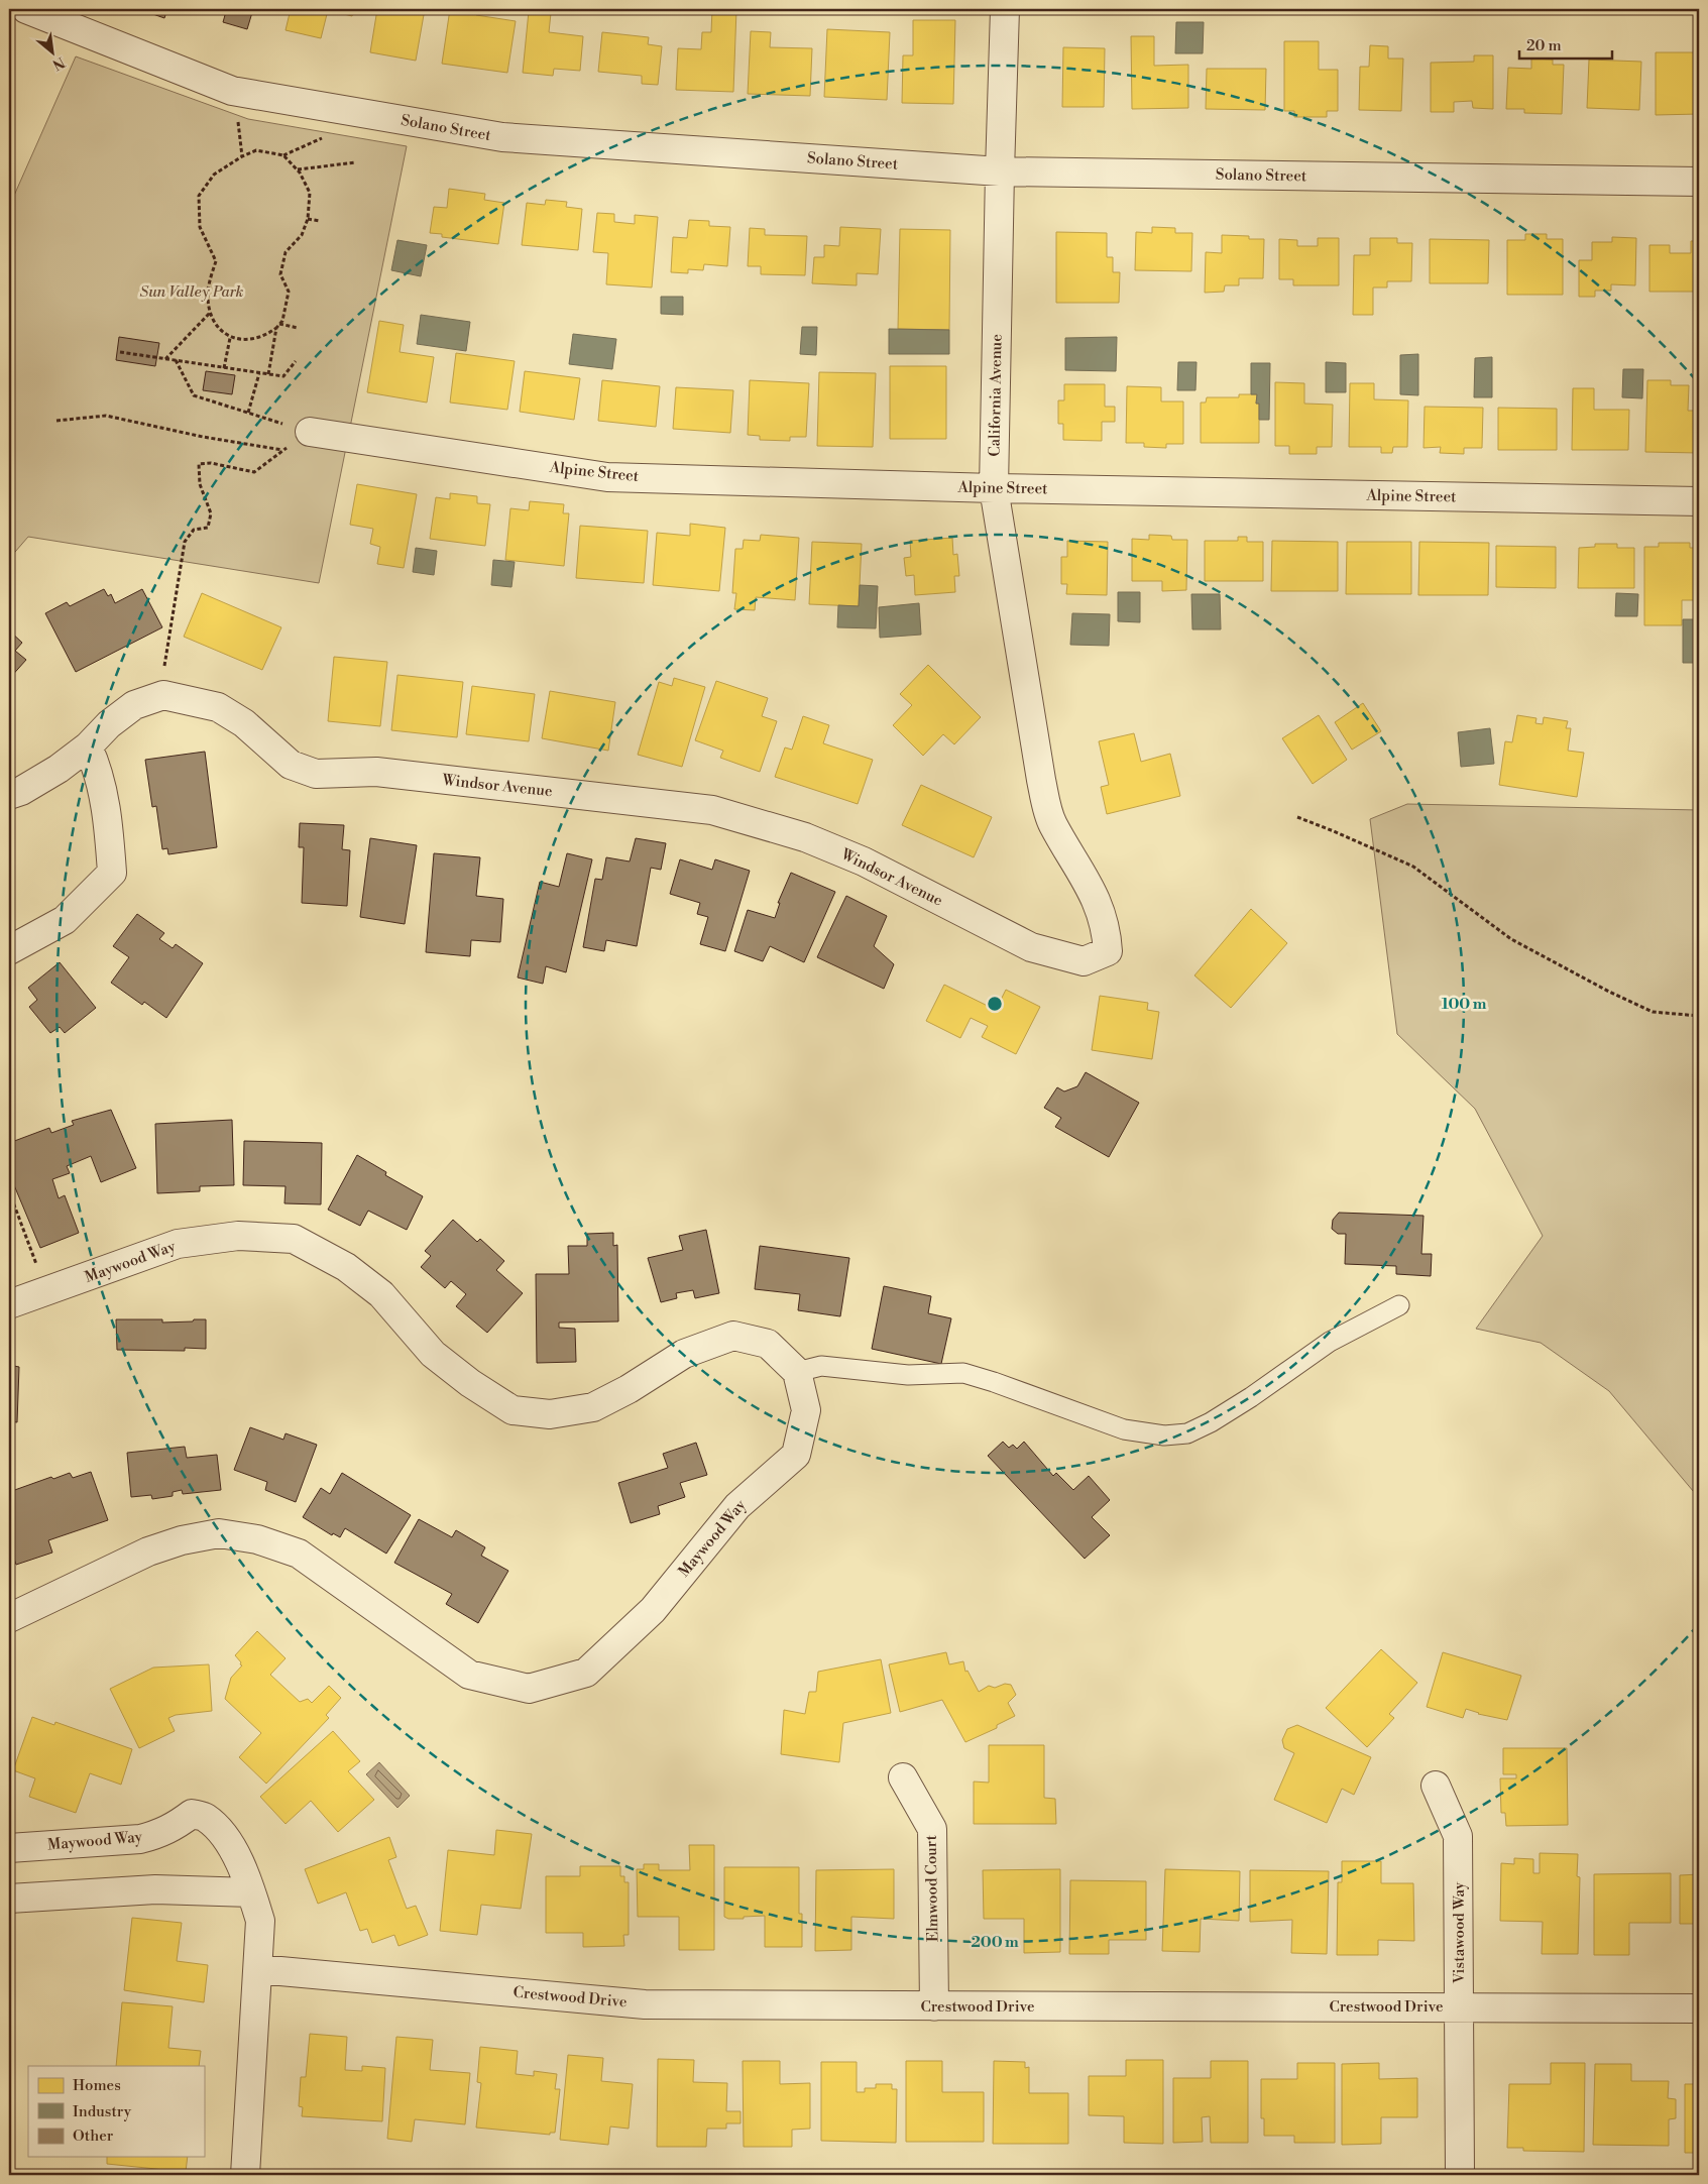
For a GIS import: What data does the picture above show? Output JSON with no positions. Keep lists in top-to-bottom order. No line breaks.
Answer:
{"streets":{"street":["Solano Street","California Avenue","Alpine Street","Windsor Avenue","Maywood Way","Elmwood Court","Vistawood Way","Crestwood Drive"]},"crossings":[["Solano Street","California Avenue"],["California Avenue","Alpine Street"],["California Avenue","Windsor Avenue"],["Maywood Way","Crestwood Drive"],["Elmwood Court","Crestwood Drive"],["Vistawood Way","Crestwood Drive"]],"parks":["Sun Valley Park"],"legend":["Homes","Industry","Other"],"scale_bar":"20 m","north":"bottom right","rings":["100 m","200 m"]}
